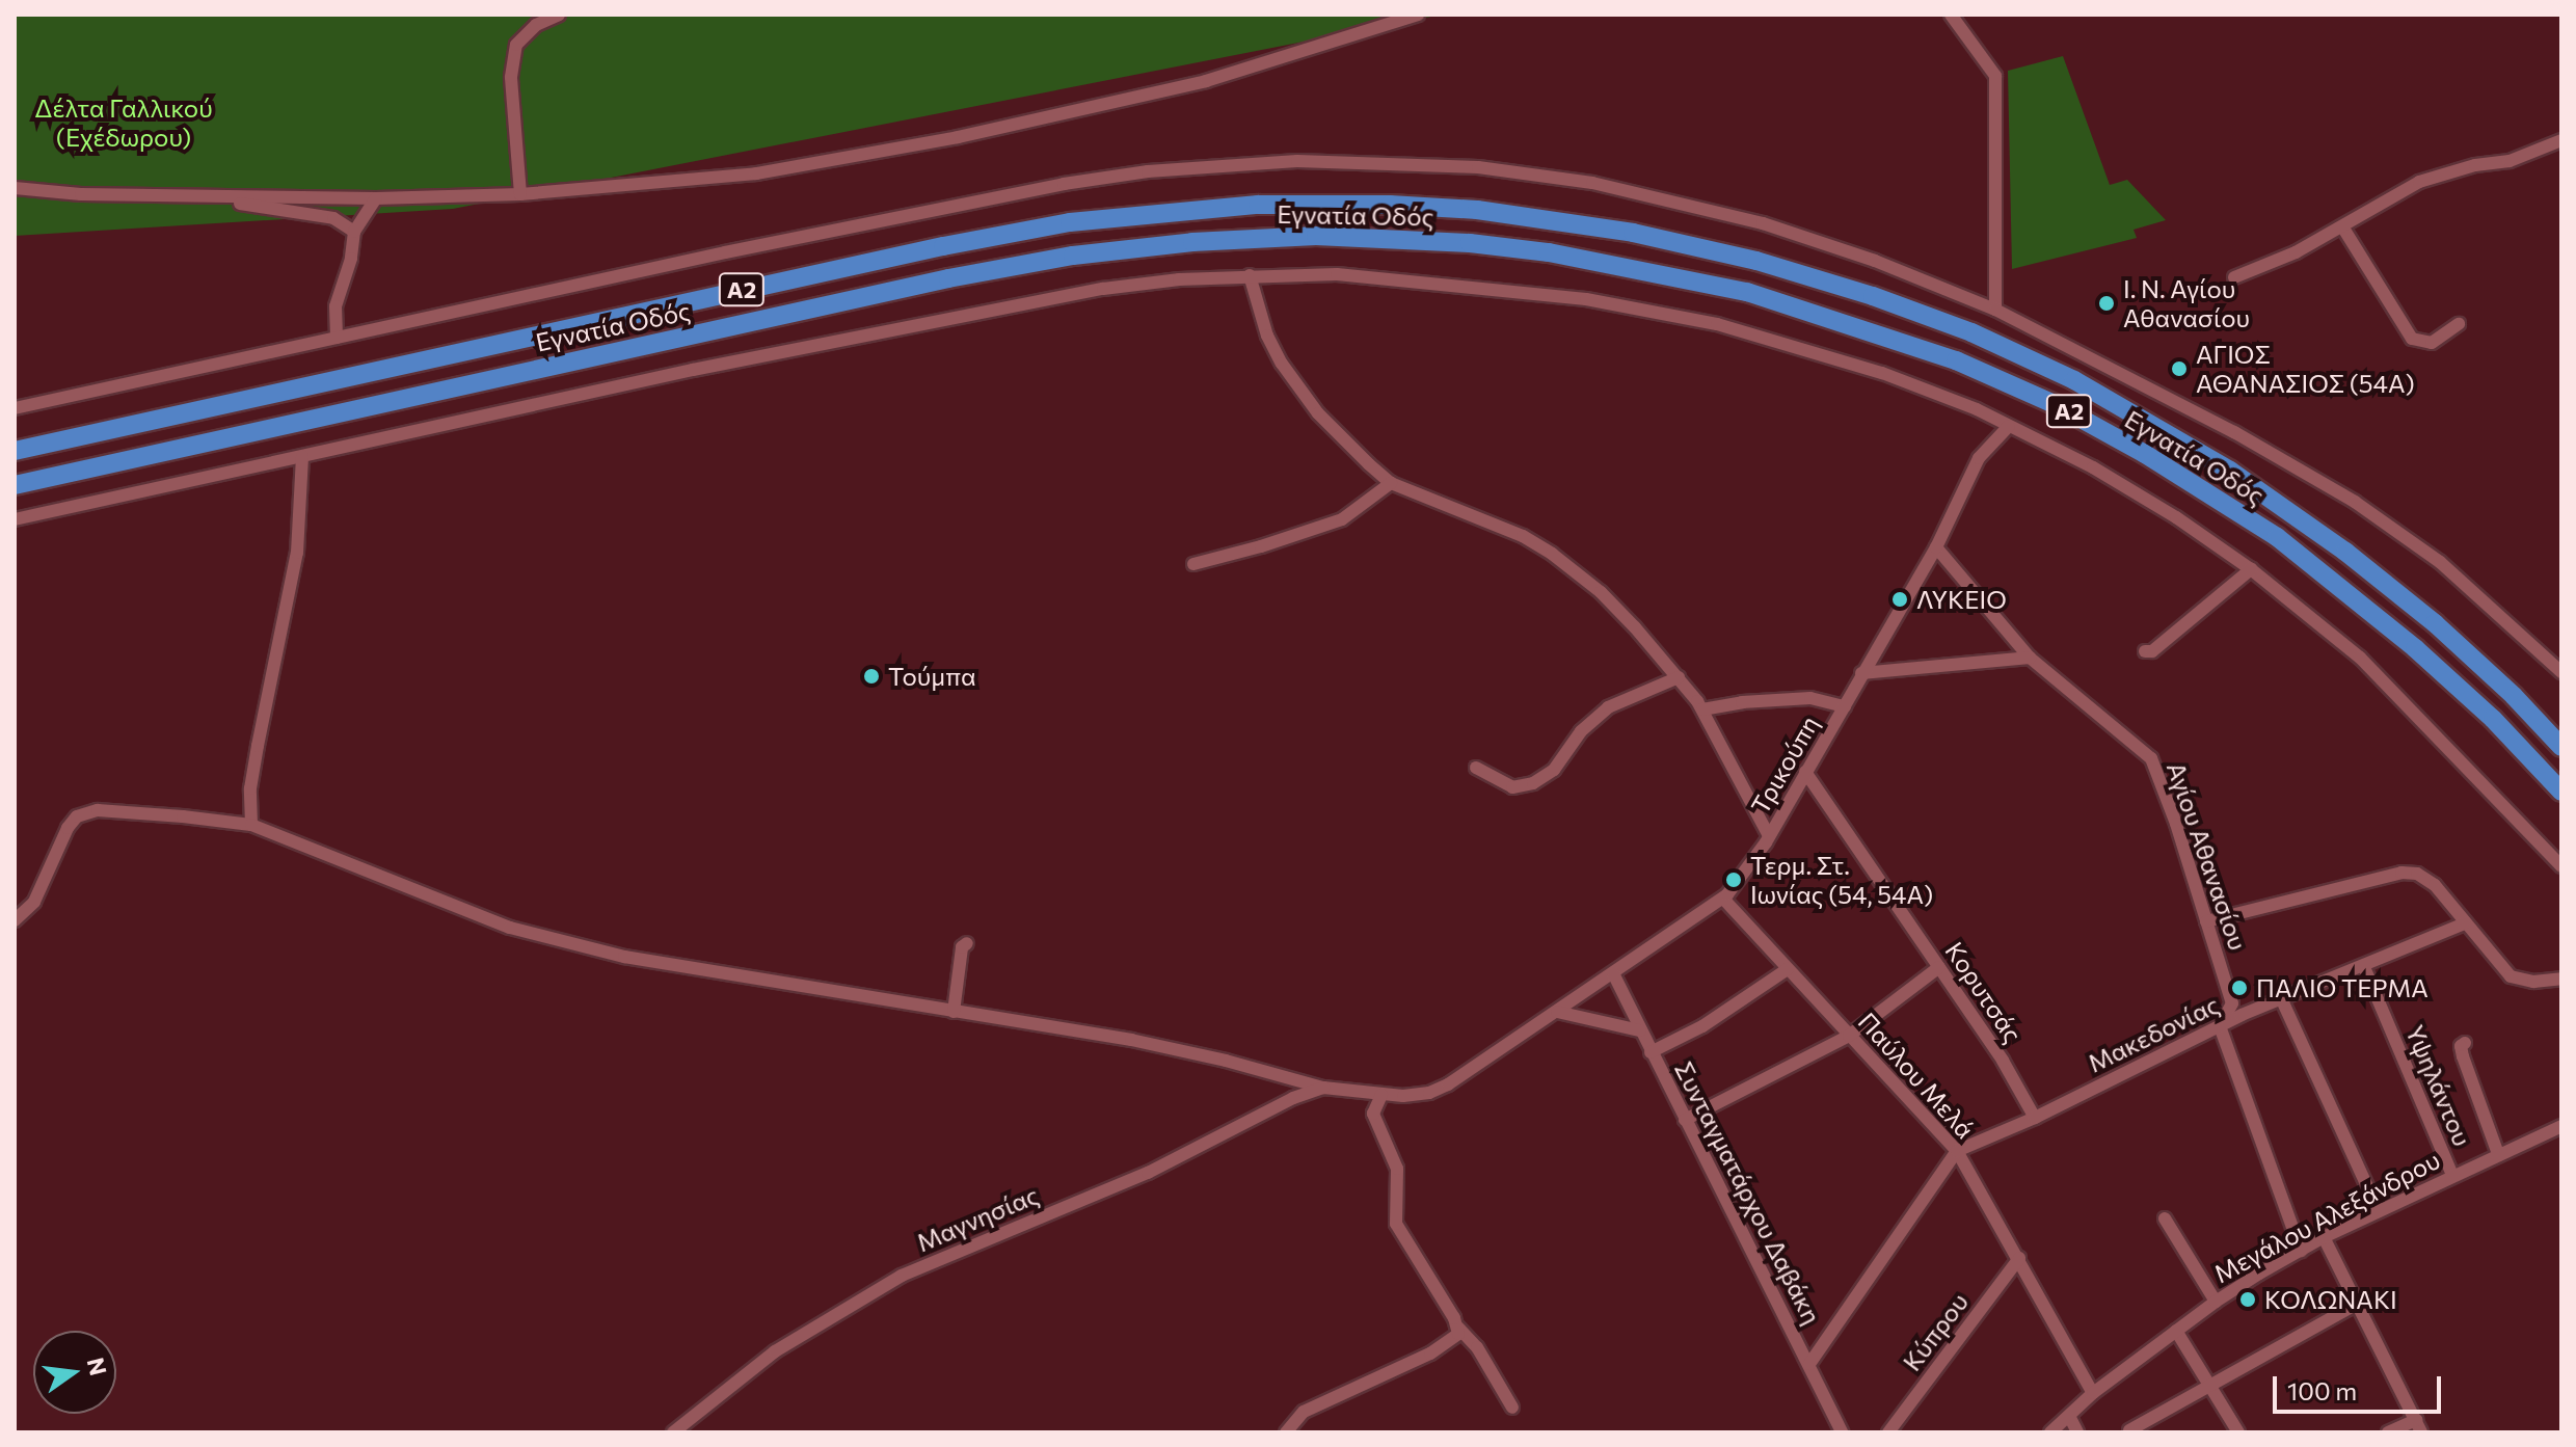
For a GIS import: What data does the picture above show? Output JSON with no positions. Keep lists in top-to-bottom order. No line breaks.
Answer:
{"streets":{"highway":["Εγνατία Οδός","Α2"],"street":["Τρικούπη","Αγίου Αθανασίου","Κορυτσάς","Μακεδονίας","Παύλου Μελά","Υψηλάντου","Συνταγματάρχου Δαβάκη","Μεγάλου Αλεξάνδρου","Μαγνησίας","Κύπρου"]},"crossings":[["Τρικούπη","Αγίου Αθανασίου"],["Τρικούπη","Κορυτσάς"],["Τρικούπη","Παύλου Μελά"],["Τρικούπη","Συνταγματάρχου Δαβάκη"],["Τρικούπη","Μαγνησίας"],["Κορυτσάς","Μακεδονίας"],["Μακεδονίας","Παύλου Μελά"],["Μακεδονίας","Υψηλάντου"],["Παύλου Μελά","Μεγάλου Αλεξάνδρου"],["Παύλου Μελά","Κύπρου"],["Υψηλάντου","Μεγάλου Αλεξάνδρου"]],"parks":["Δέλτα Γαλλικού (Εχέδωρου)"],"places":["Ι. Ν. Αγίου Αθανασίου","ΑΓΙΟΣ ΑΘΑΝΑΣΙΟΣ (54Α)","ΛΥΚΕΙΟ","Τούμπα","Τερμ. Στ. Ιωνίας (54, 54Α)","ΠΑΛΙΟ ΤΕΡΜΑ","ΚΟΛΩΝΑΚΙ"],"scale_bar":"100 m","north":"right"}
